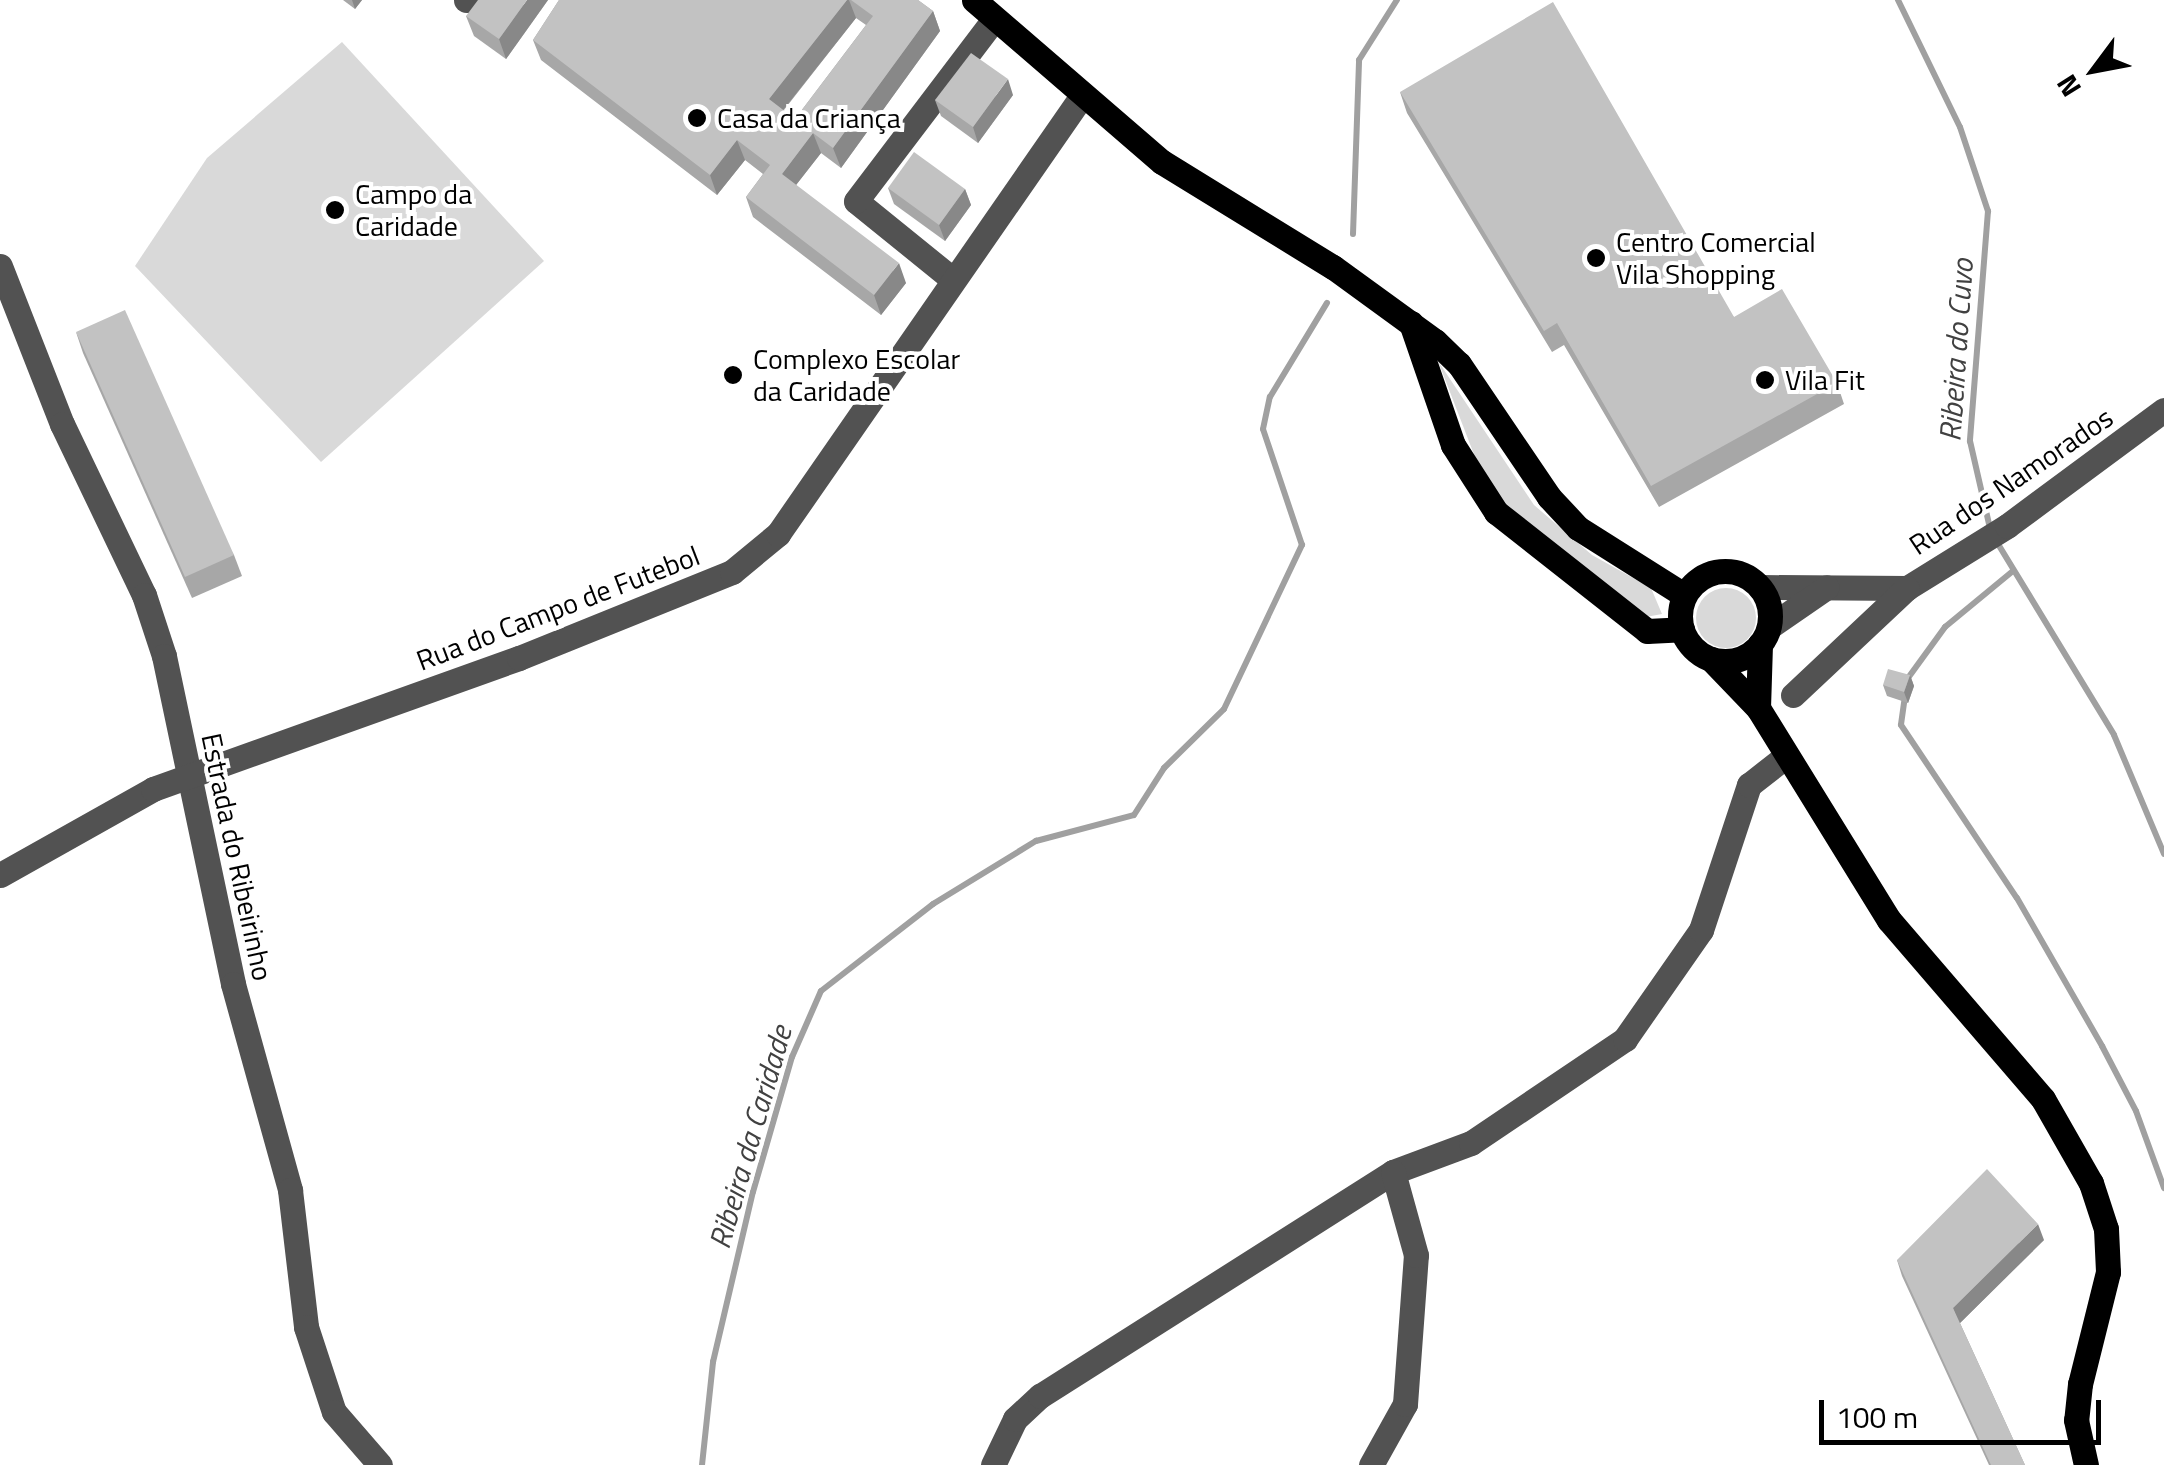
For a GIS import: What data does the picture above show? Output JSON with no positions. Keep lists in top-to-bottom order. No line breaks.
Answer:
{"streets":{"street":["Rua dos Namorados","Rua do Campo de Futebol","Estrada do Ribeirinho"]},"crossings":[["Rua do Campo de Futebol","Estrada do Ribeirinho"]],"water":["Ribeira do Cuvo","Ribeira da Caridade"],"places":["Casa da Criança","Campo da Caridade","Centro Comercial Vila Shopping","Complexo Escolar da Caridade","Vila Fit"],"scale_bar":"100 m","north":"bottom left"}
